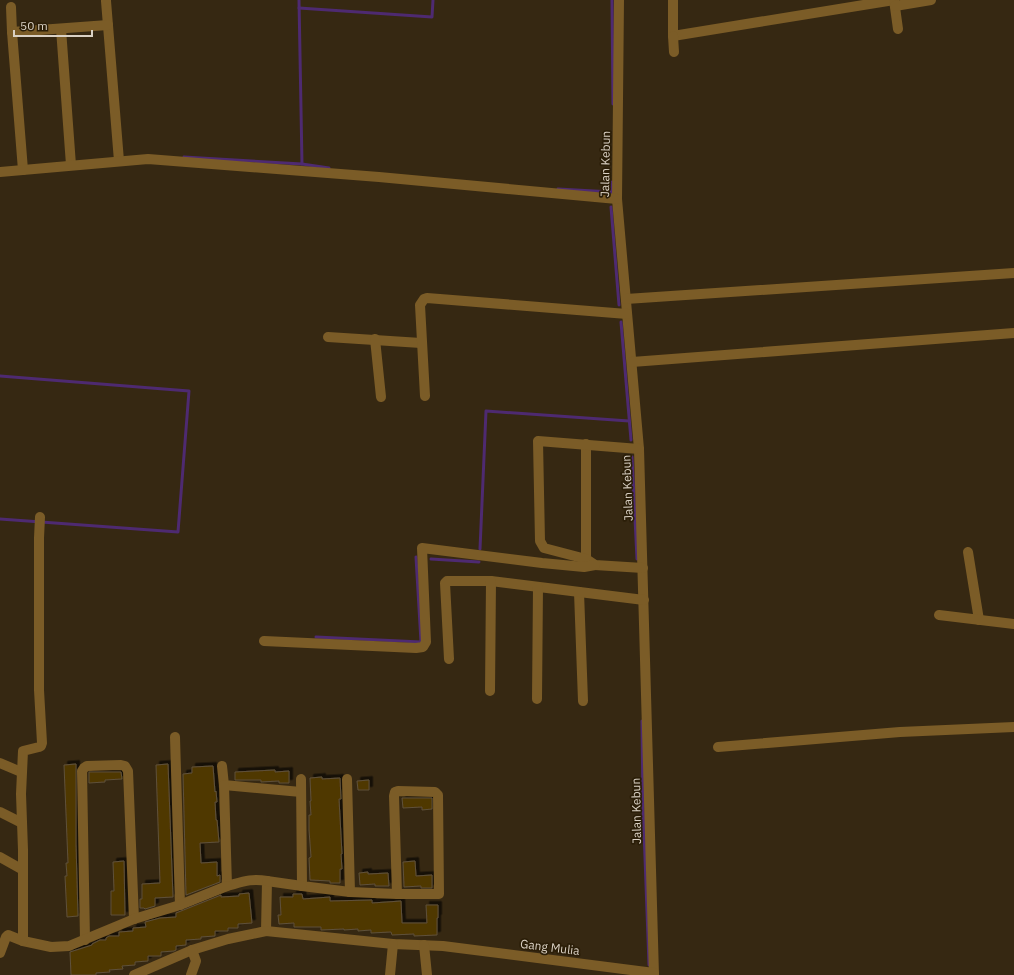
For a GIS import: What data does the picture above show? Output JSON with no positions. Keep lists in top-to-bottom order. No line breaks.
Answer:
{"streets":{"street":["Jalan Kebun","Gang Mulia"]},"crossings":[["Jalan Kebun","Gang Mulia"]],"scale_bar":"50 m"}
